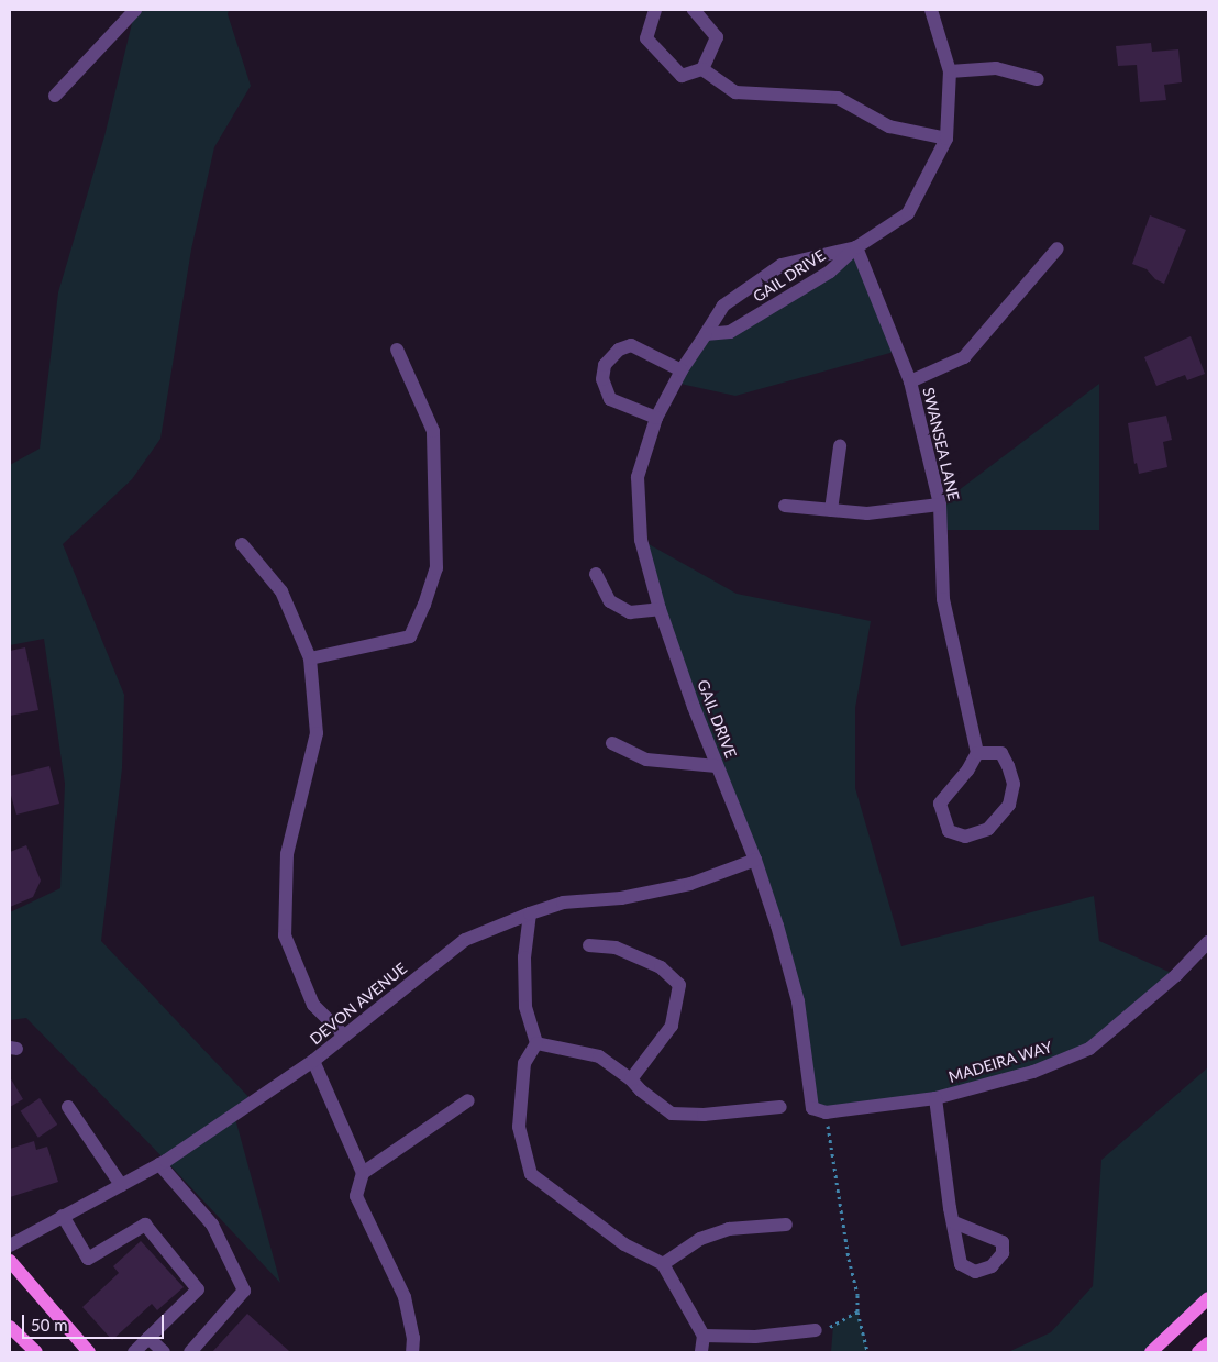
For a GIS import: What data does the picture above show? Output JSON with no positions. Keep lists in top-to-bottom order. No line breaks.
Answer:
{"streets":{"street":["GAIL DRIVE","SWANSEA LANE","DEVON AVENUE","MADEIRA WAY"]},"crossings":[["GAIL DRIVE","SWANSEA LANE"],["GAIL DRIVE","DEVON AVENUE"],["GAIL DRIVE","MADEIRA WAY"]],"scale_bar":"50 m"}
